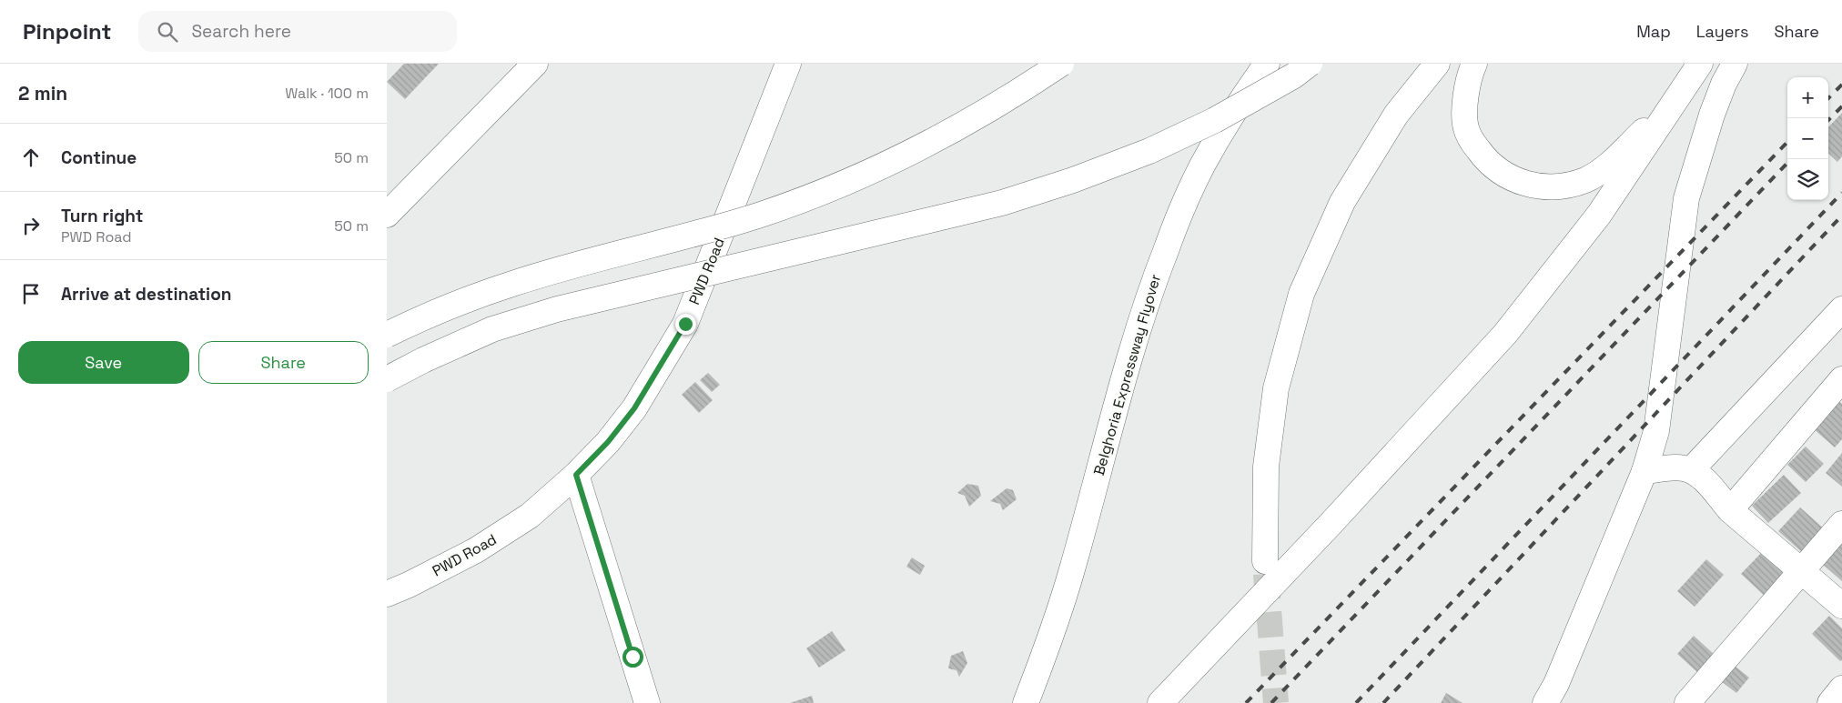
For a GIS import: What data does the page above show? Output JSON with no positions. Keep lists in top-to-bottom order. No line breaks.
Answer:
{"streets":{"main road":["PWD Road","Belghoria Expressway Flyover"]},"page":{"header":"Pinpoint","search":"Search here","nav":["Map","Layers","Share"],"heading":["2 min","Walk · 100 m"],"map_buttons":["+","−"],"list":[["Continue","50 m"],["Turn right","PWD Road","50 m"],"Arrive at destination"],"buttons":["Save","Share"]}}
